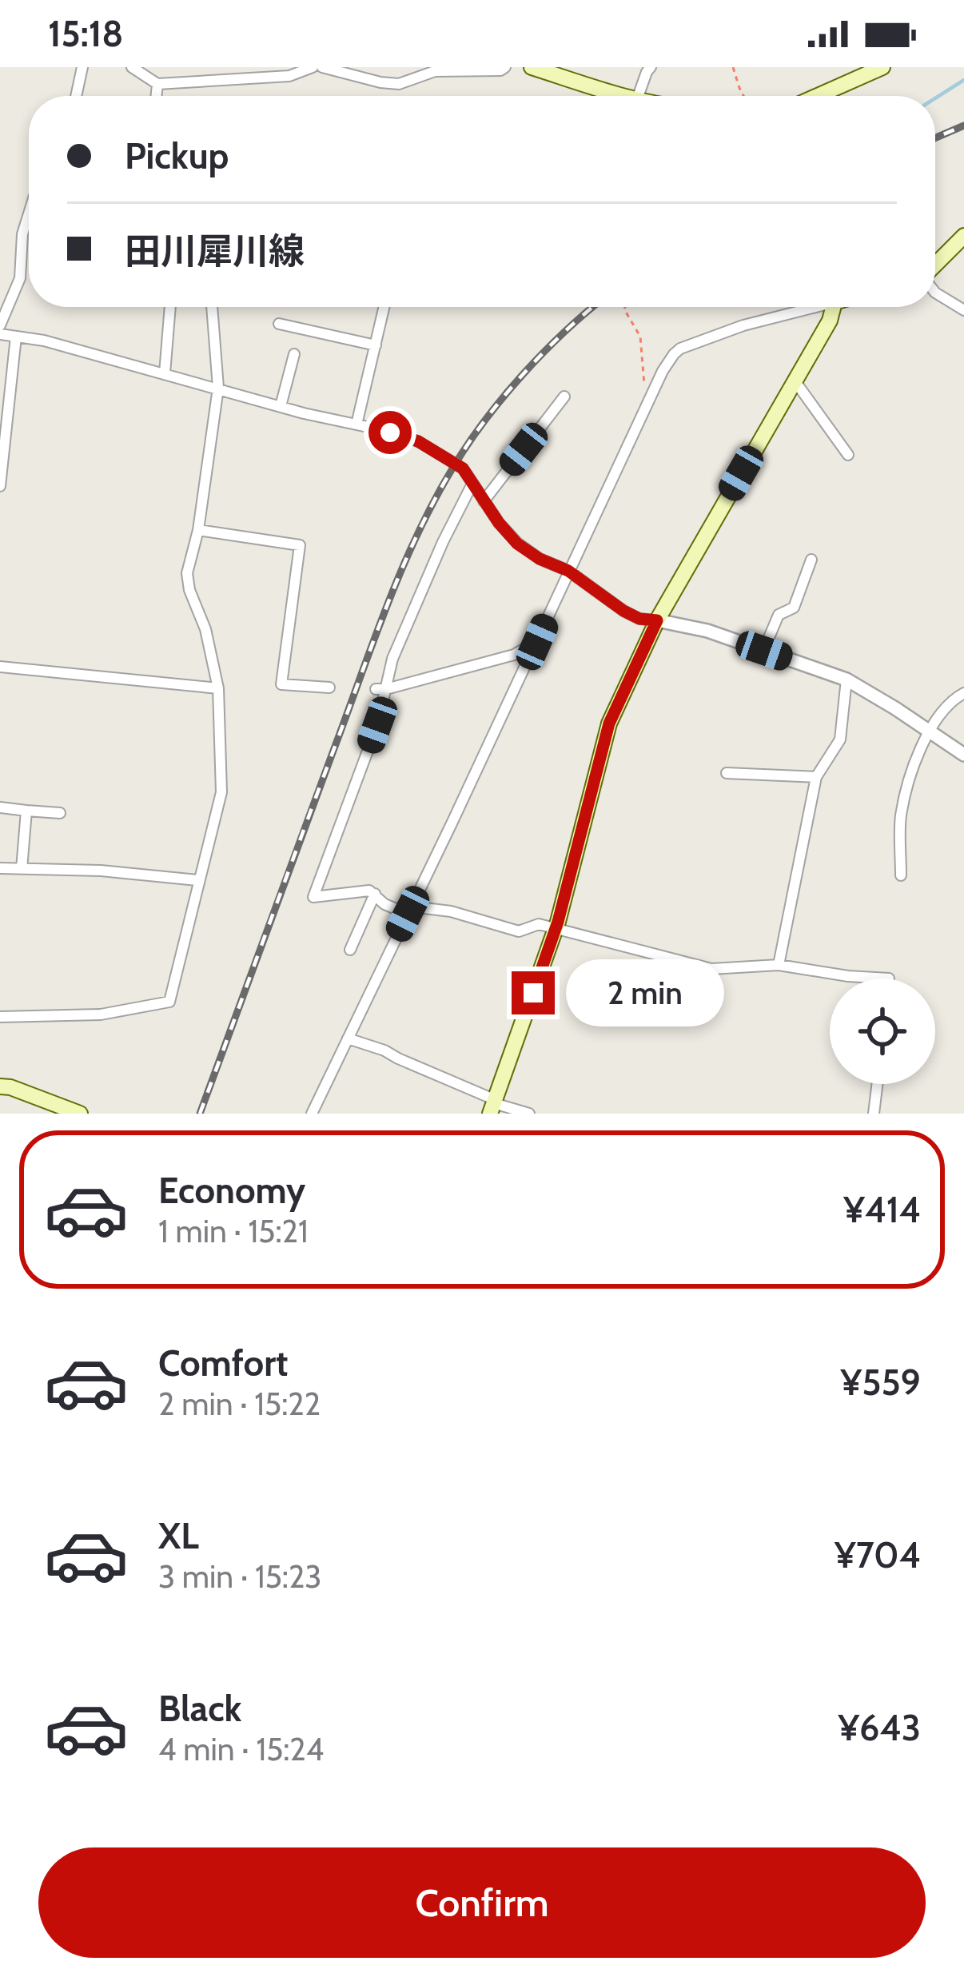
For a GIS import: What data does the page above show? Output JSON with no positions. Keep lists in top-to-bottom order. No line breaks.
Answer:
{"page":{"status":"15:18","banner":["Pickup","田川犀川線"],"bubble":"2 min","list":[{"name":"Economy","note":"1 min · 15:21","value":"¥414"},{"name":"Comfort","note":"2 min · 15:22","value":"¥559"},{"name":"XL","note":"3 min · 15:23","value":"¥704"},{"name":"Black","note":"4 min · 15:24","value":"¥643"}],"buttons":"Confirm"}}
